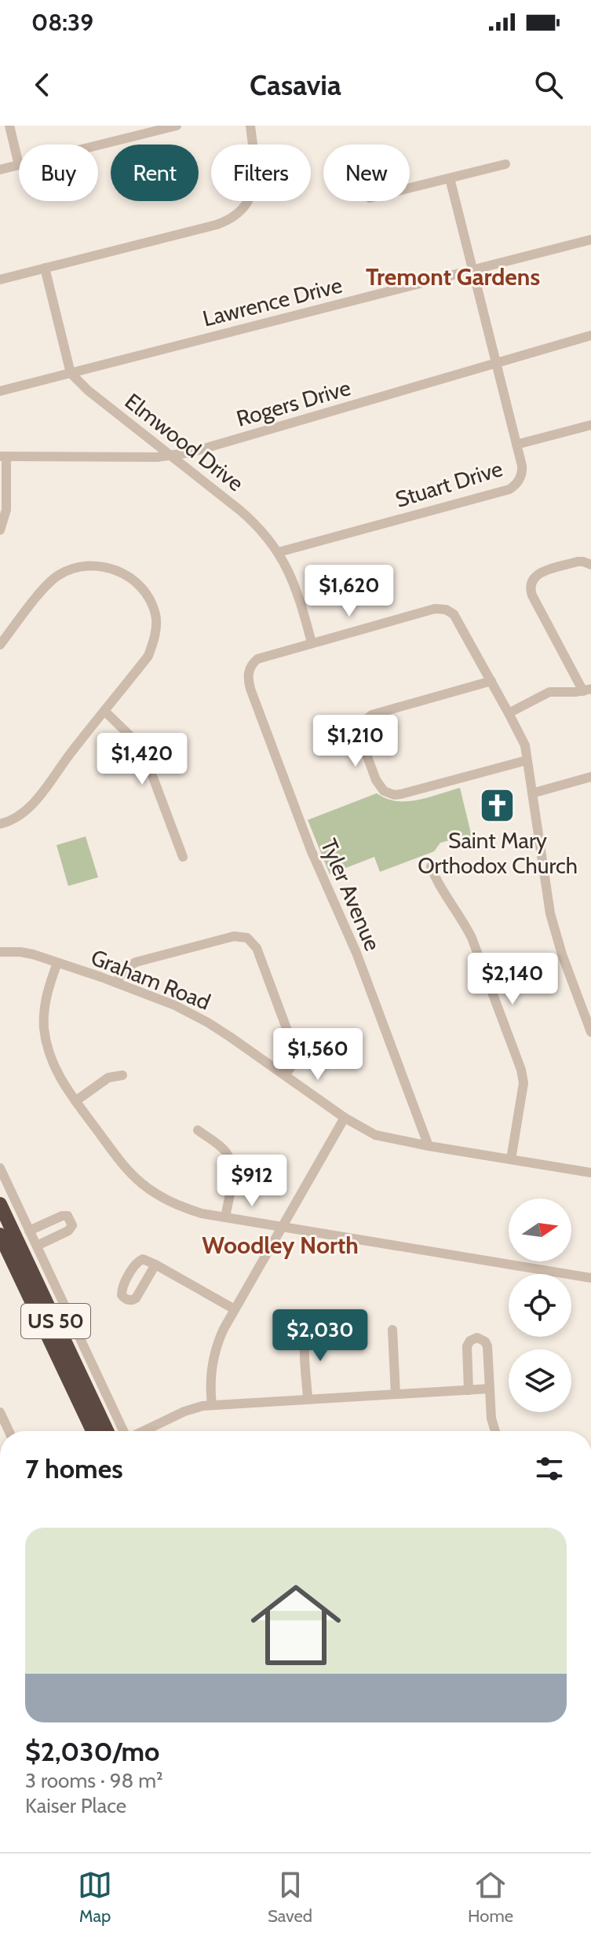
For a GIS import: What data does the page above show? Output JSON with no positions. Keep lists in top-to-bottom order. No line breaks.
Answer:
{"streets":{"highway":["US 50"],"street":["Lawrence Drive","Rogers Drive","Elmwood Drive","Stuart Drive","Tyler Avenue","Graham Road"]},"crossings":[["Lawrence Drive","Elmwood Drive"],["Rogers Drive","Elmwood Drive"],["Elmwood Drive","Stuart Drive"],["Elmwood Drive","Tyler Avenue"],["Tyler Avenue","Graham Road"]],"districts":["Tremont Gardens","Woodley North"],"places":{"church":["Saint Mary Orthodox Church"]},"north":"right","page":{"status":"08:39","header":"Casavia","chip":["Buy","Rent","Filters","New"],"price":["$1,620","$1,210","$1,420","$2,140","$1,560","$912","$2,030"],"heading":"7 homes","list":[{"name":"$2,030/mo","note":"3 rooms · 98 m² · Kaiser Place"}],"tabs":["Map","Saved","Home"]}}
